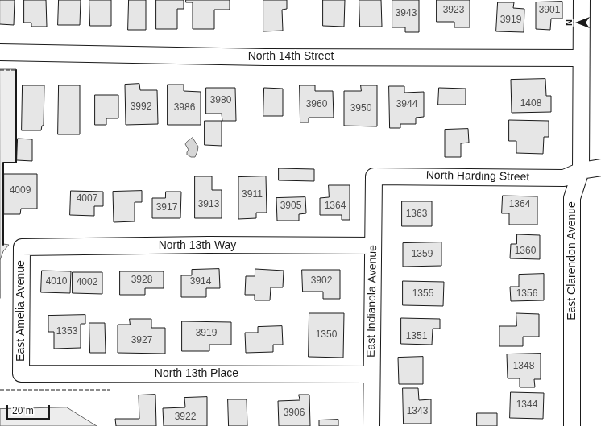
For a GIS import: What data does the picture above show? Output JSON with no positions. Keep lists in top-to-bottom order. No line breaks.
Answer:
{"streets":{"street":["North 14th Street","North Harding Street","North 13th Way","East Clarendon Avenue","East Indianola Avenue","East Amelia Avenue","North 13th Place"]},"crossings":[["North 14th Street","East Clarendon Avenue"],["North Harding Street","East Clarendon Avenue"],["North Harding Street","East Indianola Avenue"],["North 13th Way","East Indianola Avenue"],["North 13th Way","East Amelia Avenue"],["East Indianola Avenue","North 13th Place"],["East Amelia Avenue","North 13th Place"]],"house_numbers":["3923","3901","3943","3919","3980","1408","3960","3944","3992","3986","3950","4009","3911","4007","3913","1364","3905","1364","3917","1363","1360","1359","3928","3902","4010","3914","4002","1355","1356","1353","3919","1350","1351","3927","1348","1344","1343","3906","3922"],"scale_bar":"20 m","north":"left"}
